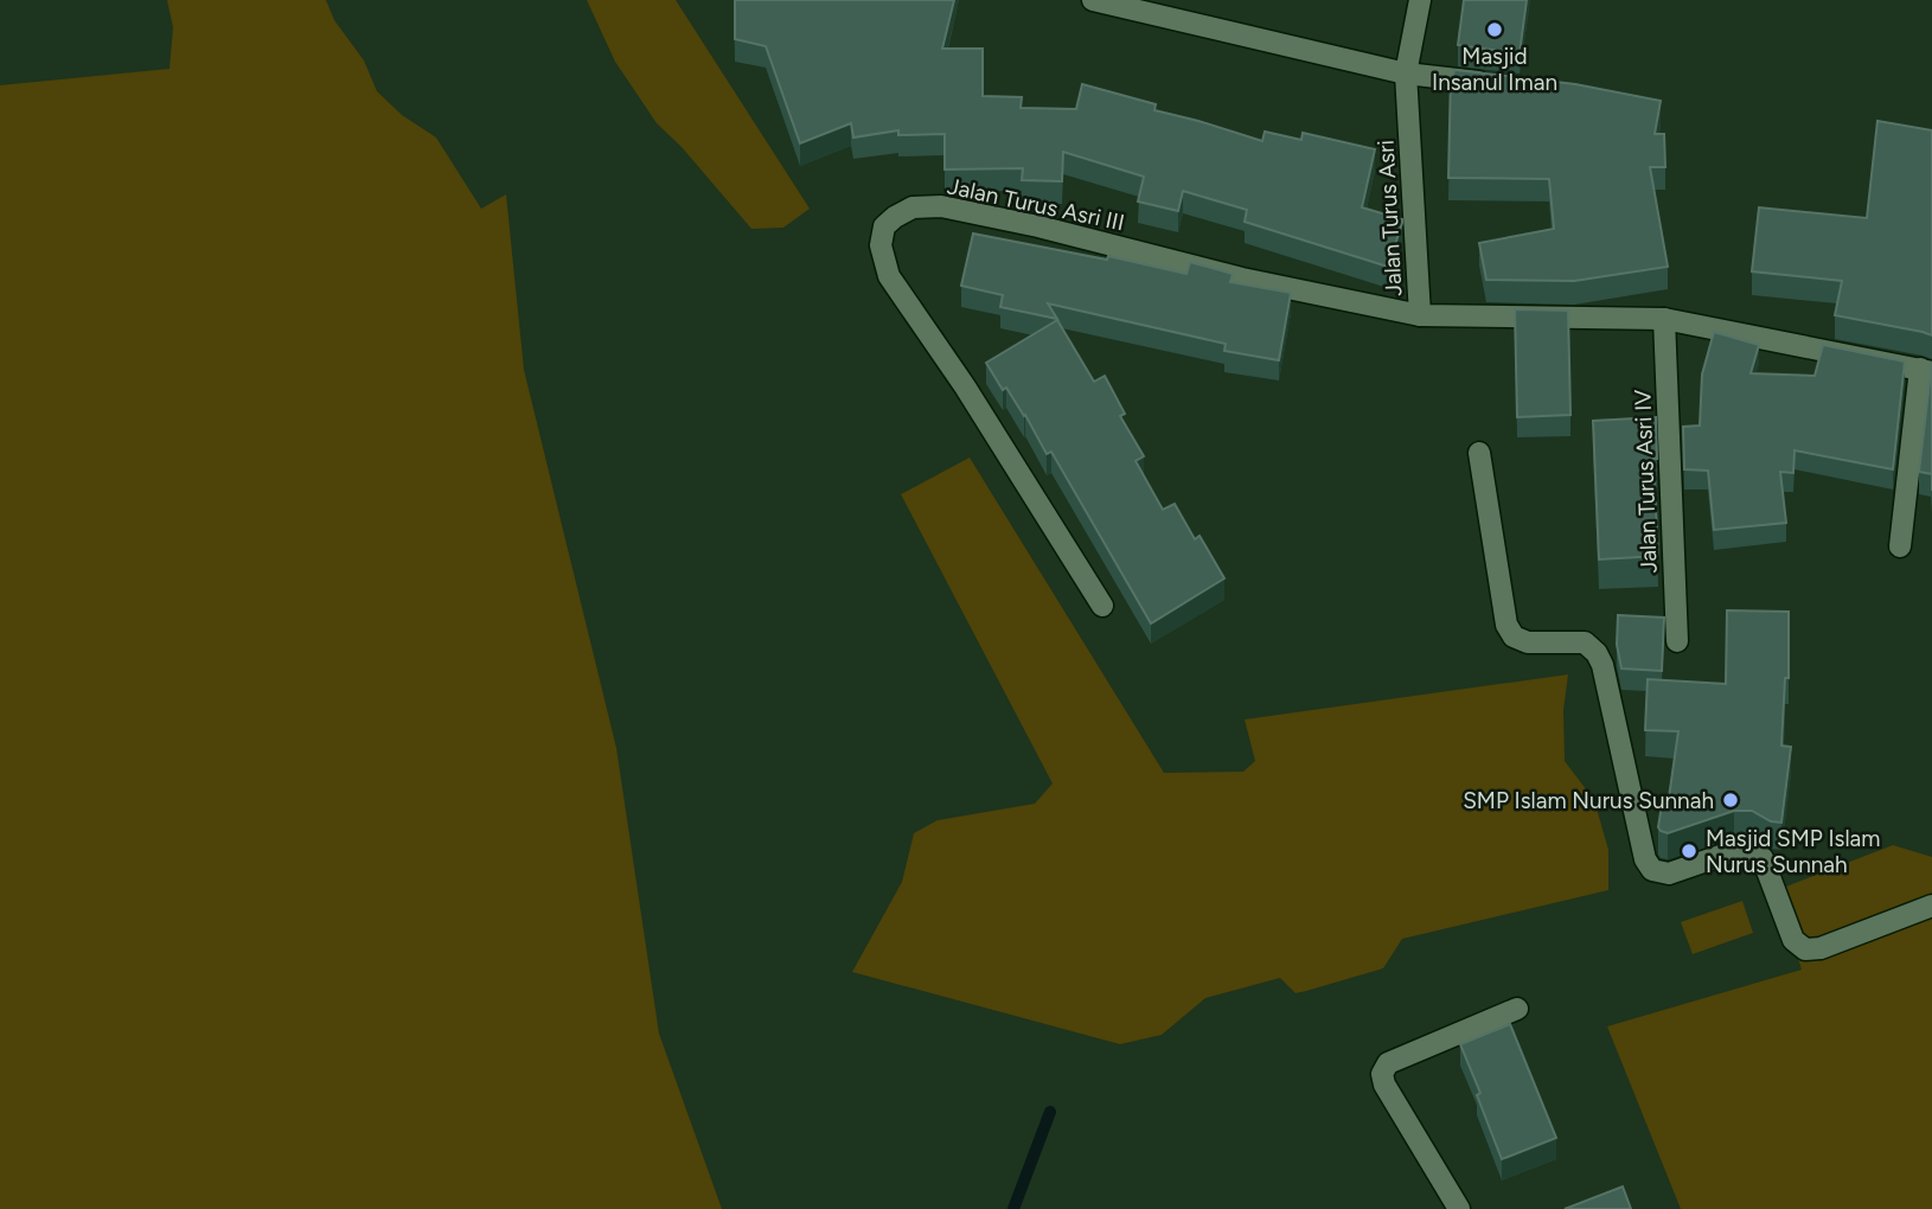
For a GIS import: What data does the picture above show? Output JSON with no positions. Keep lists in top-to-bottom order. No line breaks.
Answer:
{"streets":{"street":["Jalan Turus Asri III","Jalan Turus Asri","Jalan Turus Asri IV"]},"crossings":[["Jalan Turus Asri III","Jalan Turus Asri"],["Jalan Turus Asri","Jalan Turus Asri IV"]],"places":["Masjid Insanul Iman","SMP Islam Nurus Sunnah","Masjid SMP Islam Nurus Sunnah"]}
